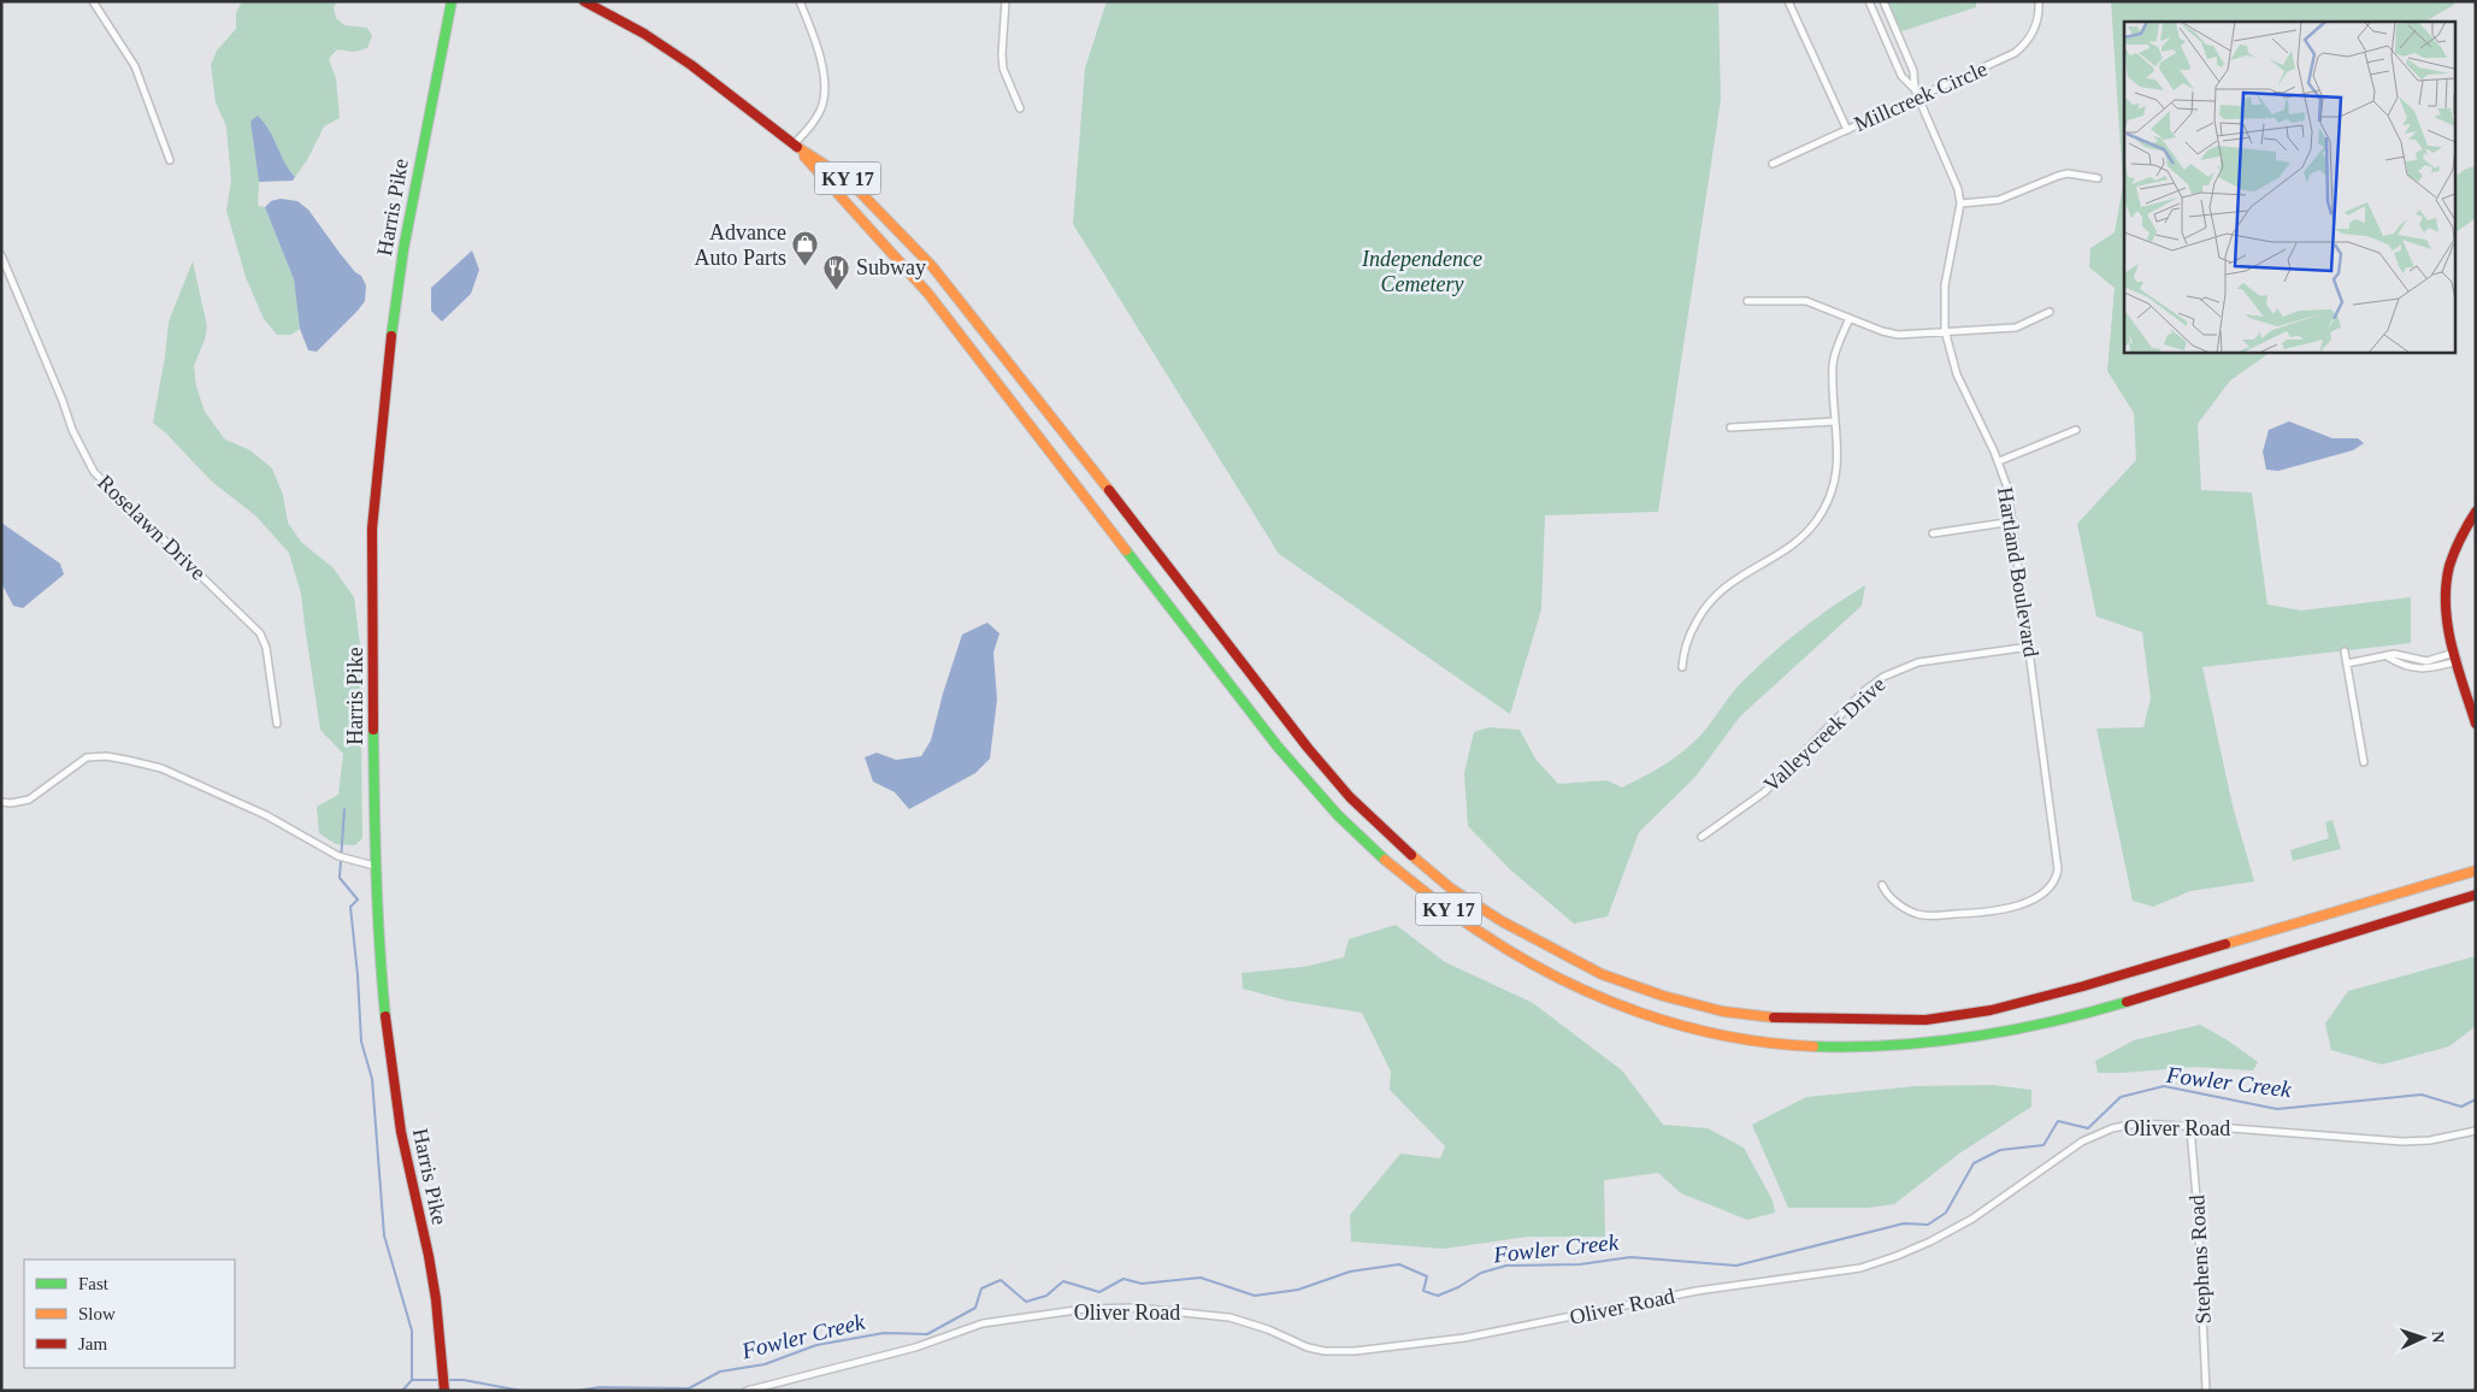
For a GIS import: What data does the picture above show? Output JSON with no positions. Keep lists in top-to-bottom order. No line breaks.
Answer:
{"streets":{"main road":["KY 17","Harris Pike"],"street":["Millcreek Circle","Roselawn Drive","Hartland Boulevard","Valleycreek Drive","Oliver Road","Stephens Road"]},"crossings":[["Millcreek Circle","Hartland Boulevard"],["Hartland Boulevard","Valleycreek Drive"],["Oliver Road","Stephens Road"]],"water":["Fowler Creek"],"parks":["Independence Cemetery"],"places":{"shop":["Advance Auto Parts"],"restaurant":["Subway"]},"legend":["Fast","Slow","Jam"],"north":"right"}
